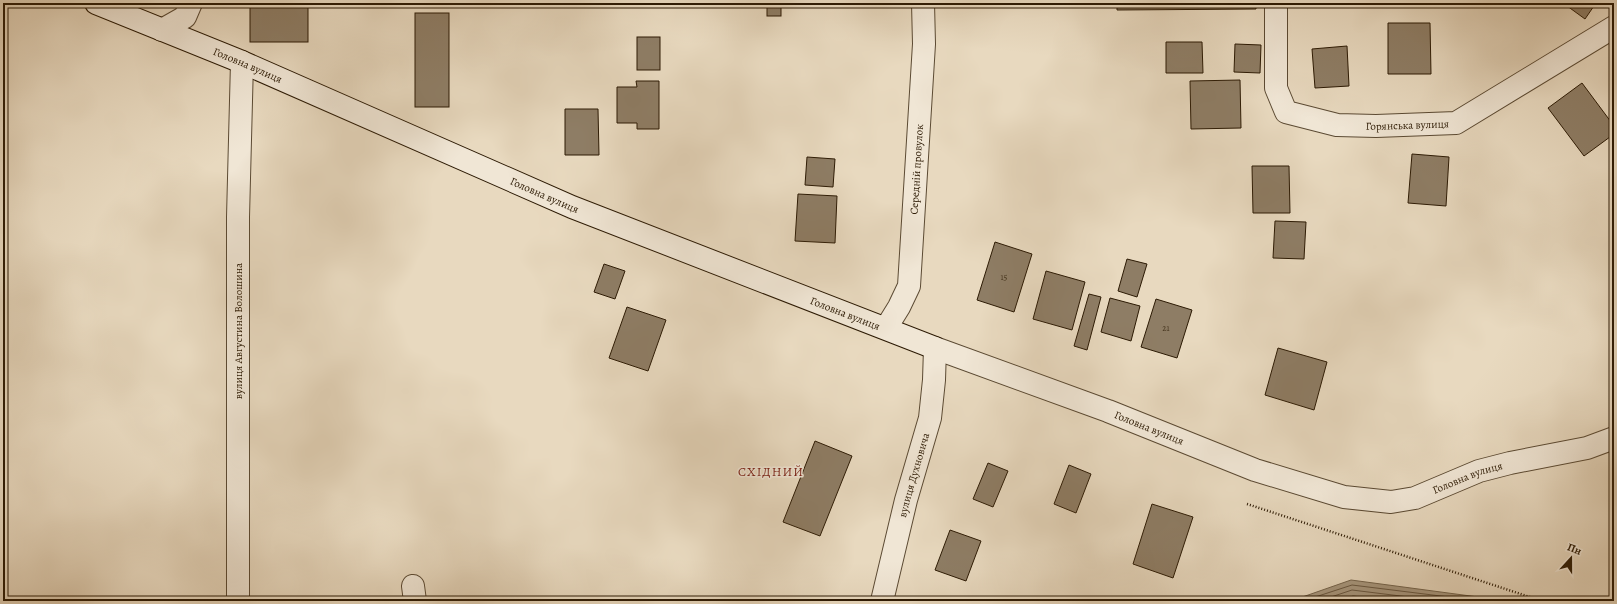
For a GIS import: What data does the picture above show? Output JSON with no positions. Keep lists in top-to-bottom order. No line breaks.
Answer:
{"streets":{"street":["Головна вулиця","Горянська вулиця","Середній провулок","вулиця Августина Волошина","вулиця Духновича"]},"crossings":[["Головна вулиця","Середній провулок"],["Головна вулиця","вулиця Августина Волошина"],["Головна вулиця","вулиця Духновича"]],"districts":["СХІДНИЙ"],"house_numbers":["15","21"],"north":"top"}
